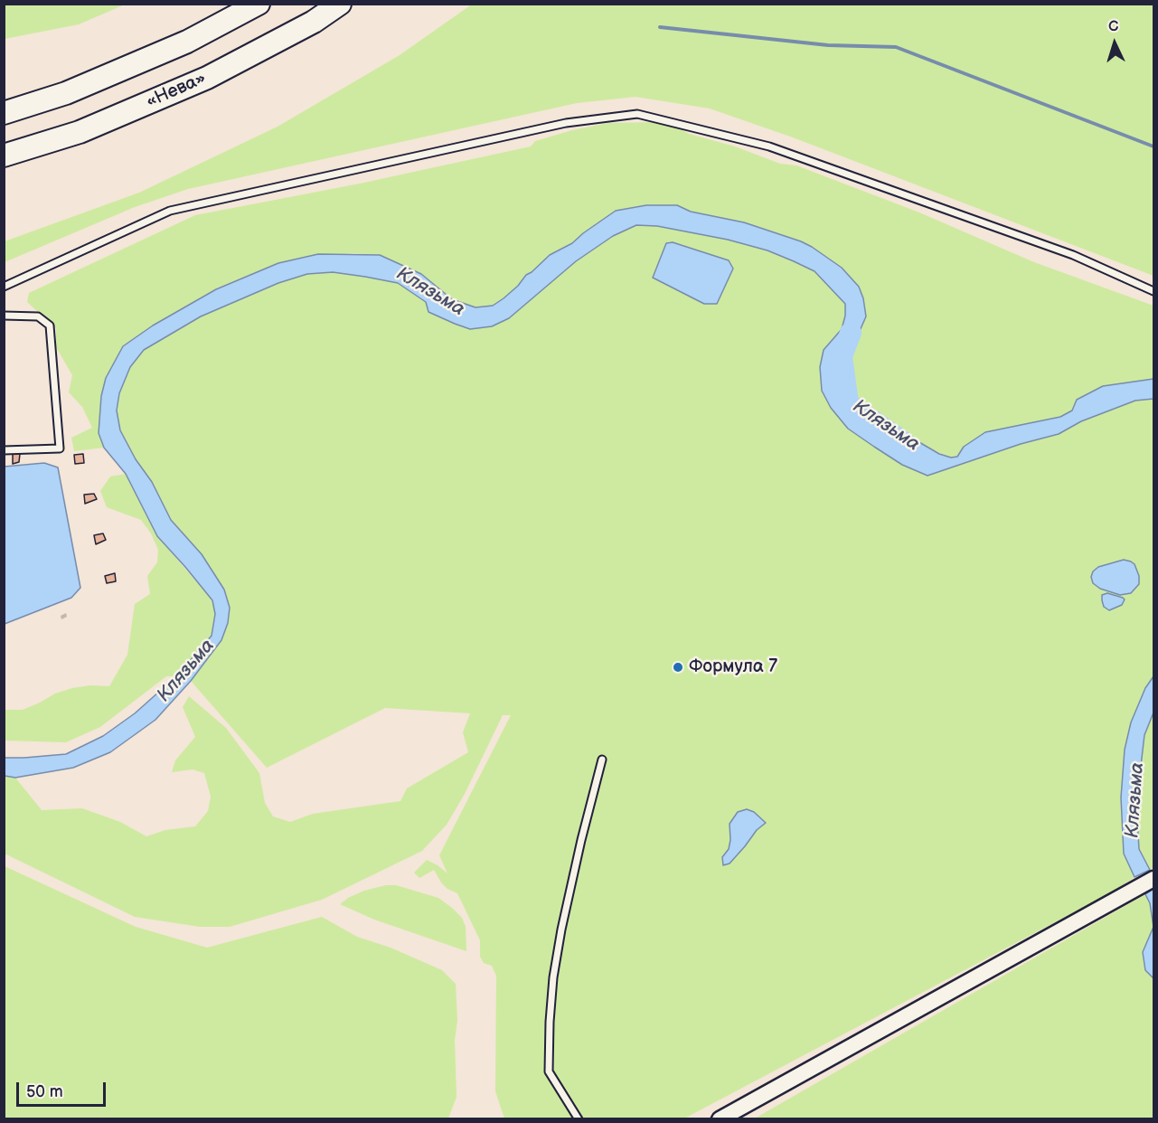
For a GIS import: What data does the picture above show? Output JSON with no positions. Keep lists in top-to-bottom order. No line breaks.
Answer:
{"streets":{"highway":["«Нева»"]},"water":["Клязьма"],"places":["Формула 7"],"scale_bar":"50 m","north":"top"}
